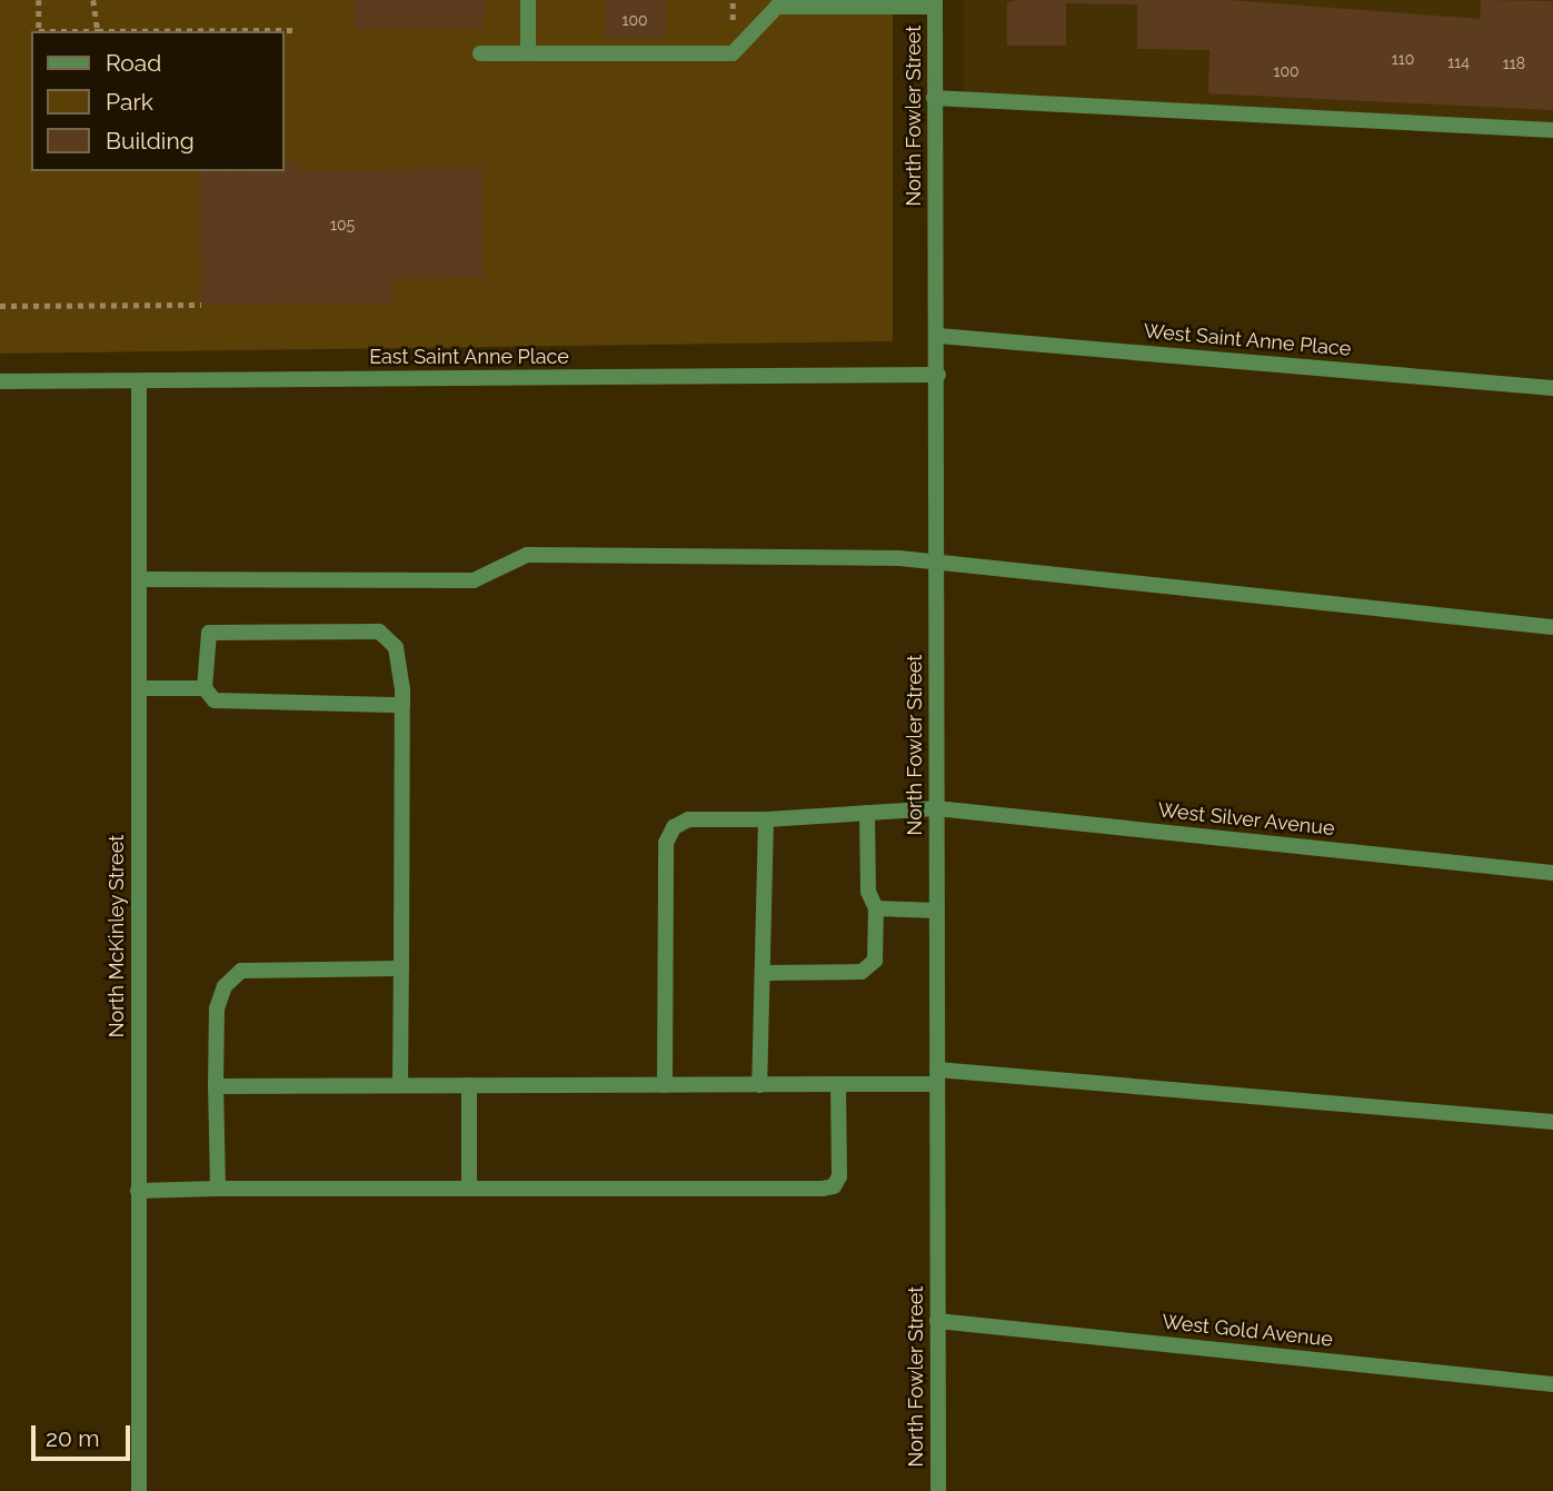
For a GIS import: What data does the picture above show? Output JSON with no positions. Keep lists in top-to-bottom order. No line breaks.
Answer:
{"streets":{"street":["North Fowler Street","West Saint Anne Place","East Saint Anne Place","West Silver Avenue","North McKinley Street","West Gold Avenue"]},"crossings":[["North Fowler Street","West Saint Anne Place"],["North Fowler Street","East Saint Anne Place"],["North Fowler Street","West Silver Avenue"],["North Fowler Street","West Gold Avenue"],["East Saint Anne Place","North McKinley Street"]],"house_numbers":["100","110","114","118","100","105"],"legend":["Road","Park","Building"],"scale_bar":"20 m"}
